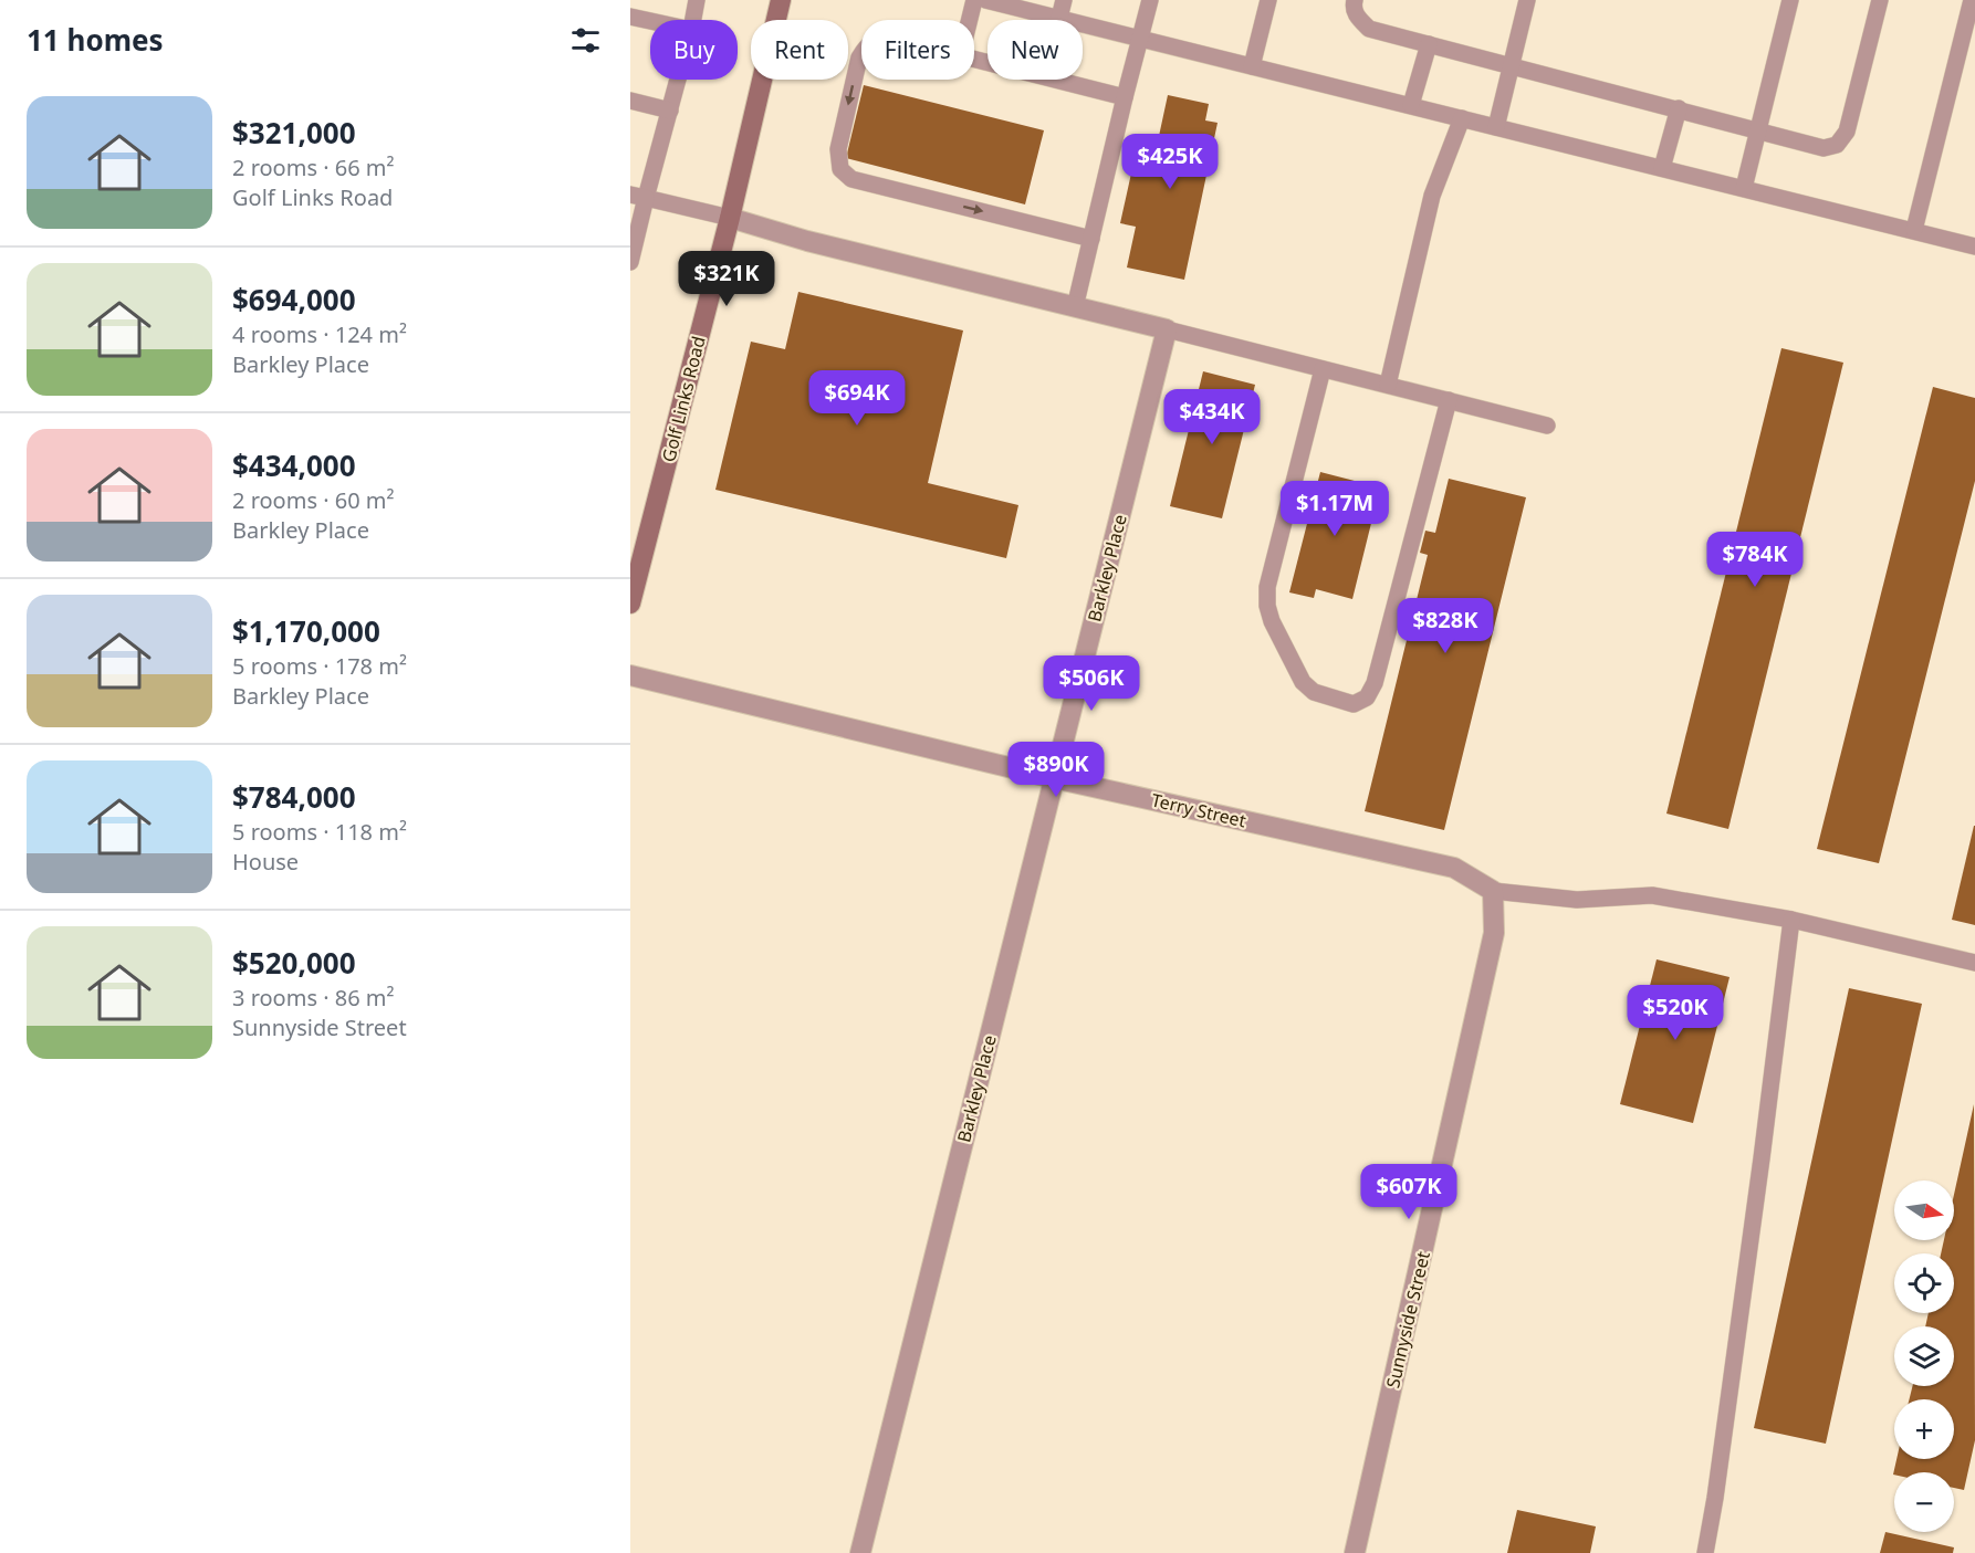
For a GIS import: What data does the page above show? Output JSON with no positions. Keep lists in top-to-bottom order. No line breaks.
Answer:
{"streets":{"street":["Golf Links Road","Barkley Place","Terry Street","Sunnyside Street"]},"crossings":[["Barkley Place","Terry Street"],["Terry Street","Sunnyside Street"]],"north":"right","page":{"heading":"11 homes","chip":["Buy","Rent","Filters","New"],"list":[{"name":"$321,000","note":"2 rooms · 66 m² · Golf Links Road"},{"name":"$694,000","note":"4 rooms · 124 m² · Barkley Place"},{"name":"$434,000","note":"2 rooms · 60 m² · Barkley Place"},{"name":"$1,170,000","note":"5 rooms · 178 m² · Barkley Place"},{"name":"$784,000","note":"5 rooms · 118 m² · House"},{"name":"$520,000","note":"3 rooms · 86 m² · Sunnyside Street"}],"price":["$425K","$321K","$694K","$434K","$1.17M","$784K","$828K","$506K","$890K","$520K","$607K"],"map_buttons":["+","−"]}}
